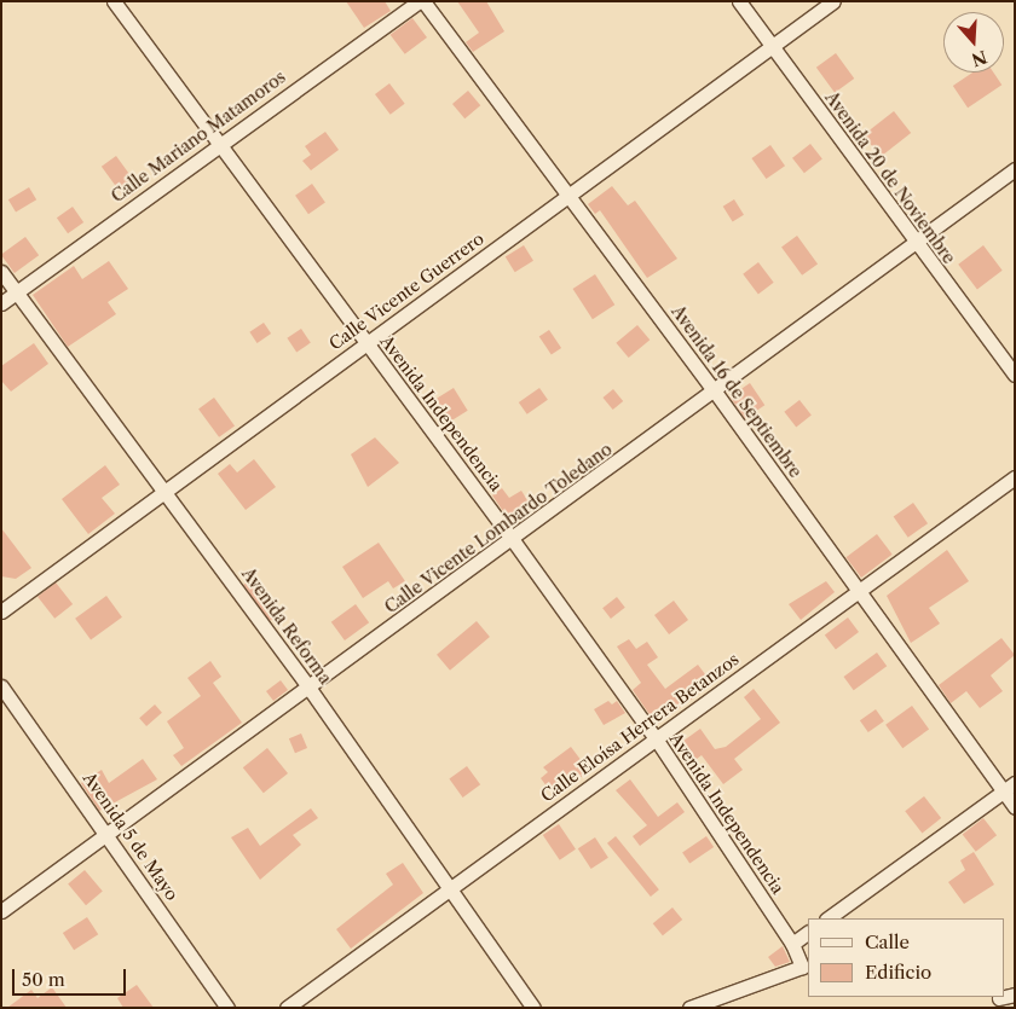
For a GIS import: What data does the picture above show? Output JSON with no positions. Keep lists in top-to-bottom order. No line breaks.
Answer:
{"streets":{"street":["Calle Mariano Matamoros","Avenida 20 de Noviembre","Calle Vicente Guerrero","Avenida 16 de Septiembre","Avenida Independencia","Calle Vicente Lombardo Toledano","Avenida Reforma","Calle Eloísa Herrera Betanzos","Avenida 5 de Mayo"]},"crossings":[["Calle Mariano Matamoros","Avenida 16 de Septiembre"],["Calle Mariano Matamoros","Avenida Independencia"],["Calle Mariano Matamoros","Avenida Reforma"],["Avenida 20 de Noviembre","Calle Vicente Guerrero"],["Avenida 20 de Noviembre","Calle Vicente Lombardo Toledano"],["Calle Vicente Guerrero","Avenida 16 de Septiembre"],["Calle Vicente Guerrero","Avenida Independencia"],["Calle Vicente Guerrero","Avenida Reforma"],["Avenida 16 de Septiembre","Calle Vicente Lombardo Toledano"],["Avenida 16 de Septiembre","Calle Eloísa Herrera Betanzos"],["Avenida Independencia","Calle Vicente Lombardo Toledano"],["Avenida Independencia","Calle Eloísa Herrera Betanzos"],["Calle Vicente Lombardo Toledano","Avenida Reforma"],["Calle Vicente Lombardo Toledano","Avenida 5 de Mayo"],["Avenida Reforma","Calle Eloísa Herrera Betanzos"]],"legend":["Calle","Edificio"],"scale_bar":"50 m","north":"bottom"}
